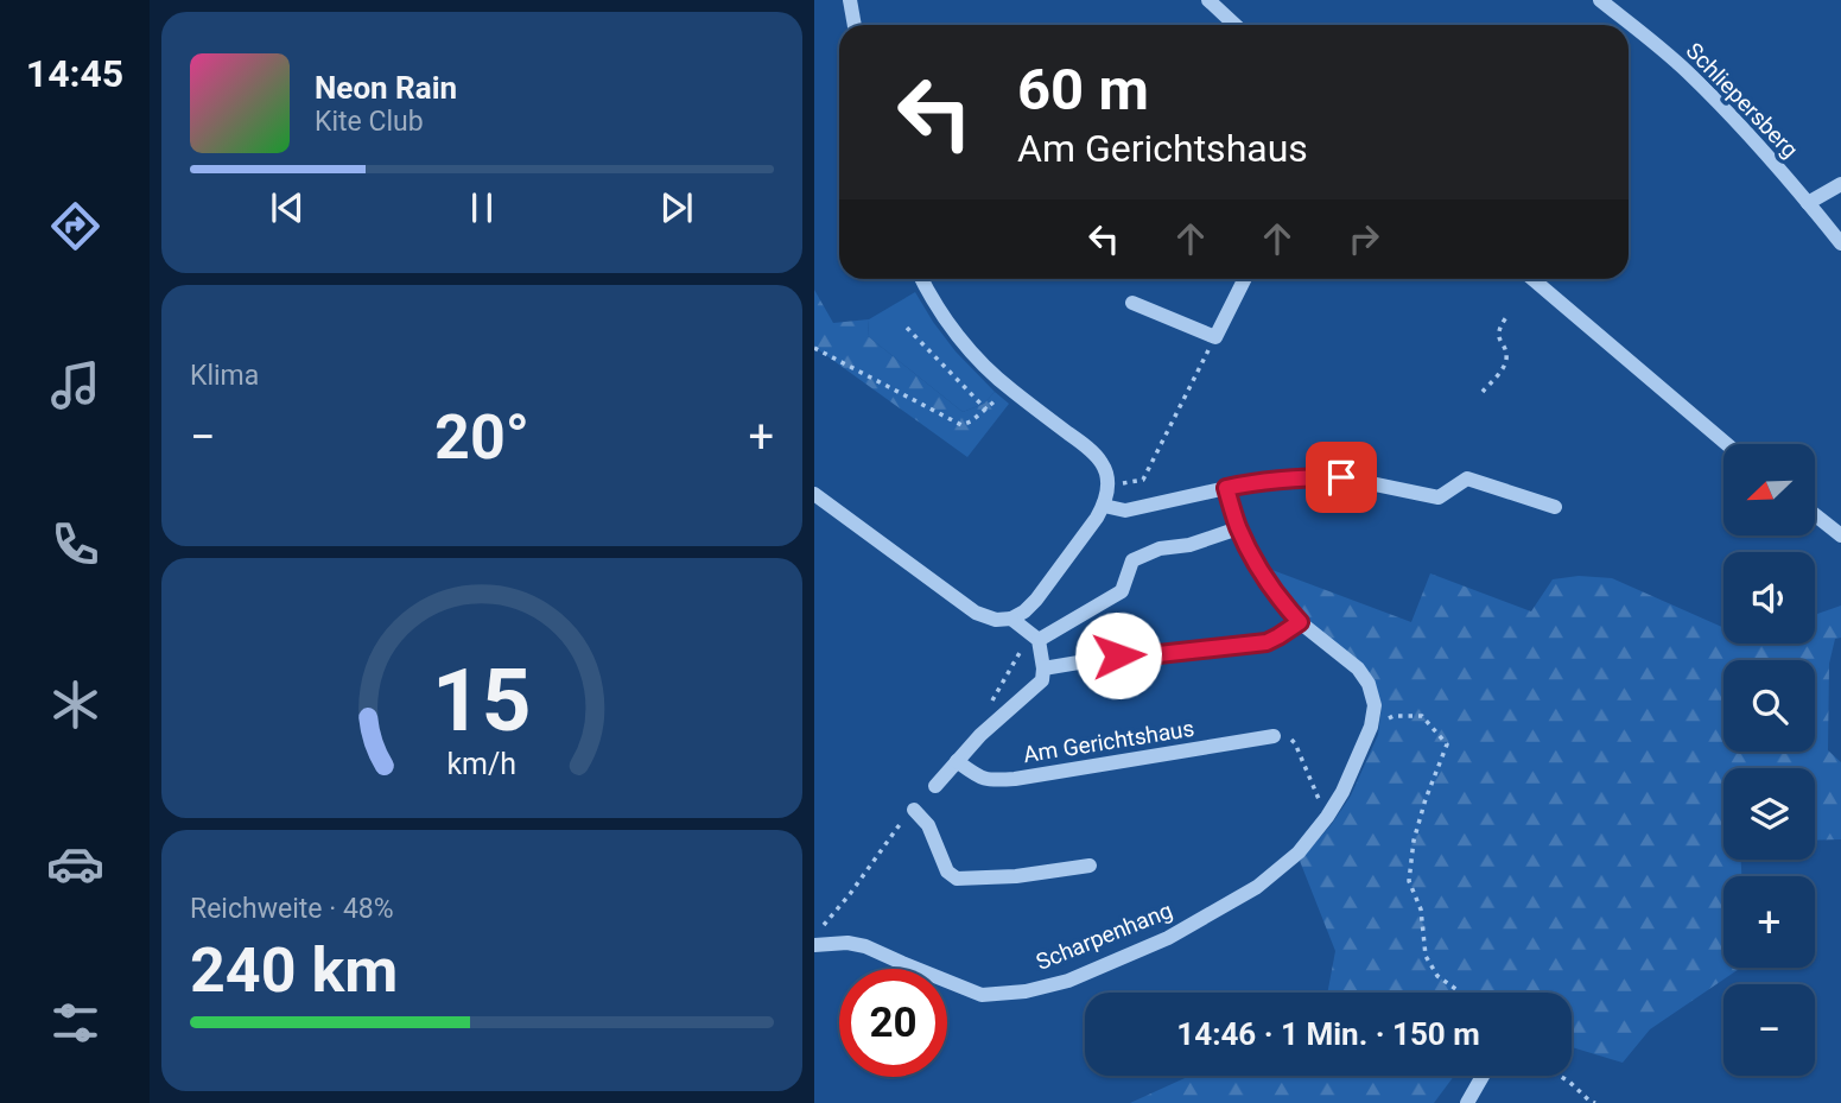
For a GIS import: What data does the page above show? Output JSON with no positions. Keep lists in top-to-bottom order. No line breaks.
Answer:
{"streets":{"street":["Schliepersberg","Am Gerichtshaus","Scharpenhang"]},"north":"bottom left","page":{"tabs":"14:45","turn":["60 m","Am Gerichtshaus"],"song":["Neon Rain","Kite Club"],"tile":["Klima",["Reichweite · 48%","240 km"]],"heat":["−","20°","+"],"map_buttons":["+","−"],"limit":"20","trip":"14:46 · 1 Min. · 150 m","gauge":["15","km/h"]}}
